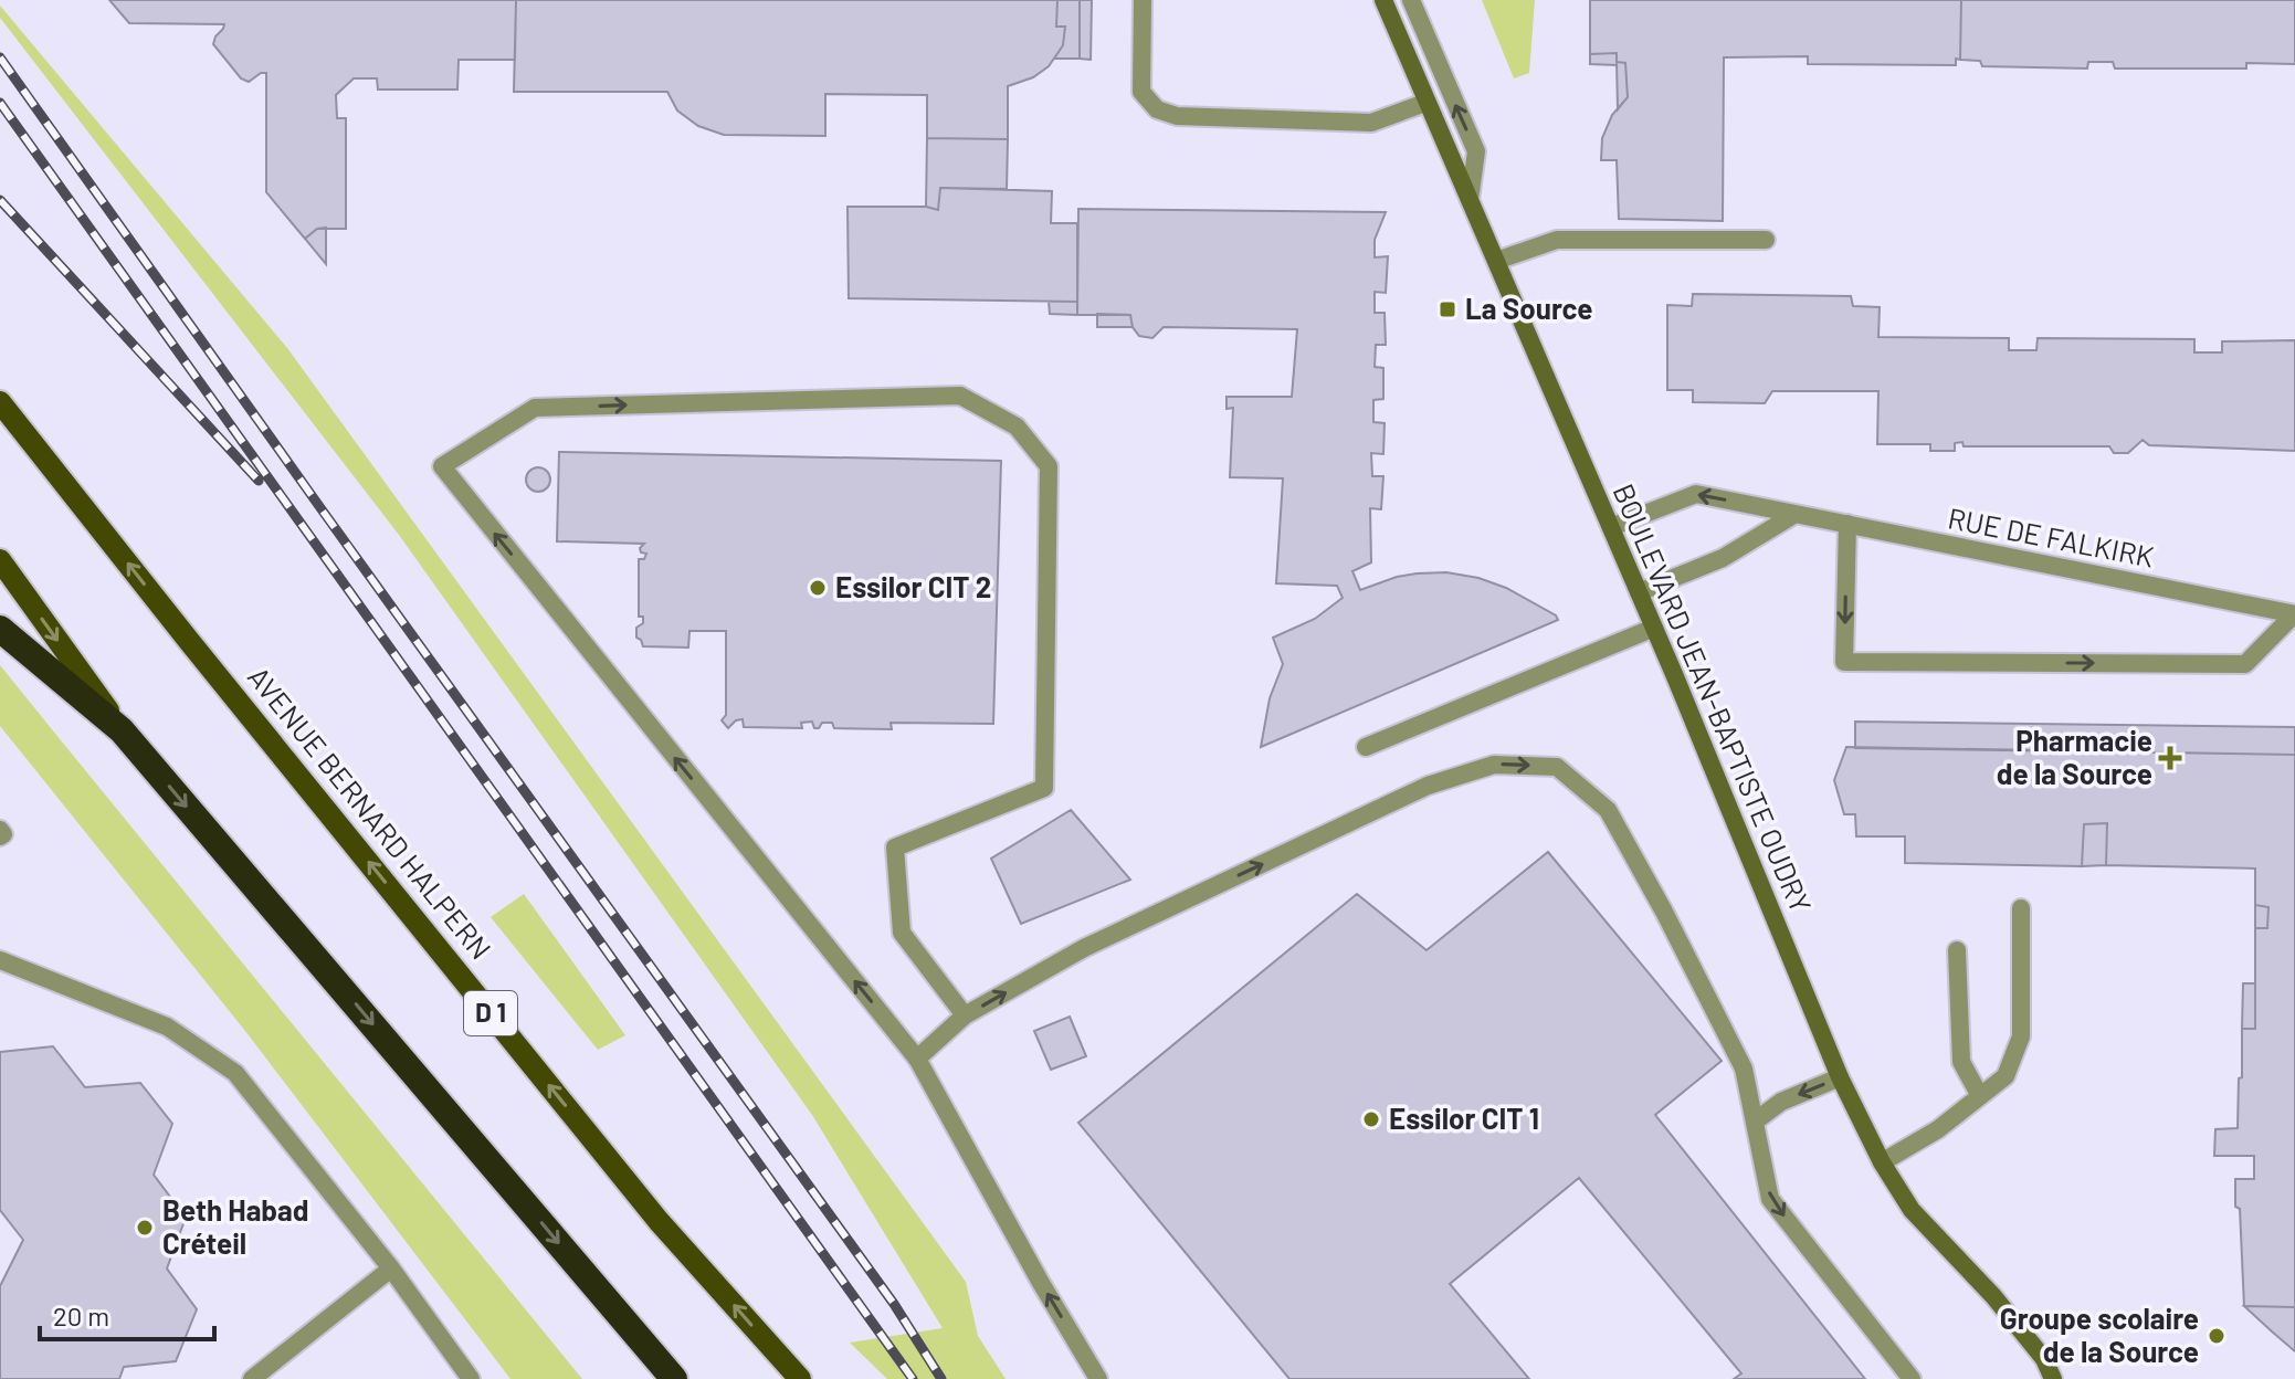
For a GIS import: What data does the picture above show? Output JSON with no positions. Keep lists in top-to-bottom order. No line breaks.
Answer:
{"streets":{"main road":["AVENUE BERNARD HALPERN","D 1"],"street":["RUE DE FALKIRK","BOULEVARD JEAN-BAPTISTE OUDRY"]},"crossings":[["RUE DE FALKIRK","BOULEVARD JEAN-BAPTISTE OUDRY"]],"one_way":["AVENUE BERNARD HALPERN"],"places":{"transit":["La Source"],"other":["Essilor CIT 2","Essilor CIT 1","Beth Habad Créteil","Groupe scolaire de la Source"],"health":["Pharmacie de la Source"]},"scale_bar":"20 m"}
